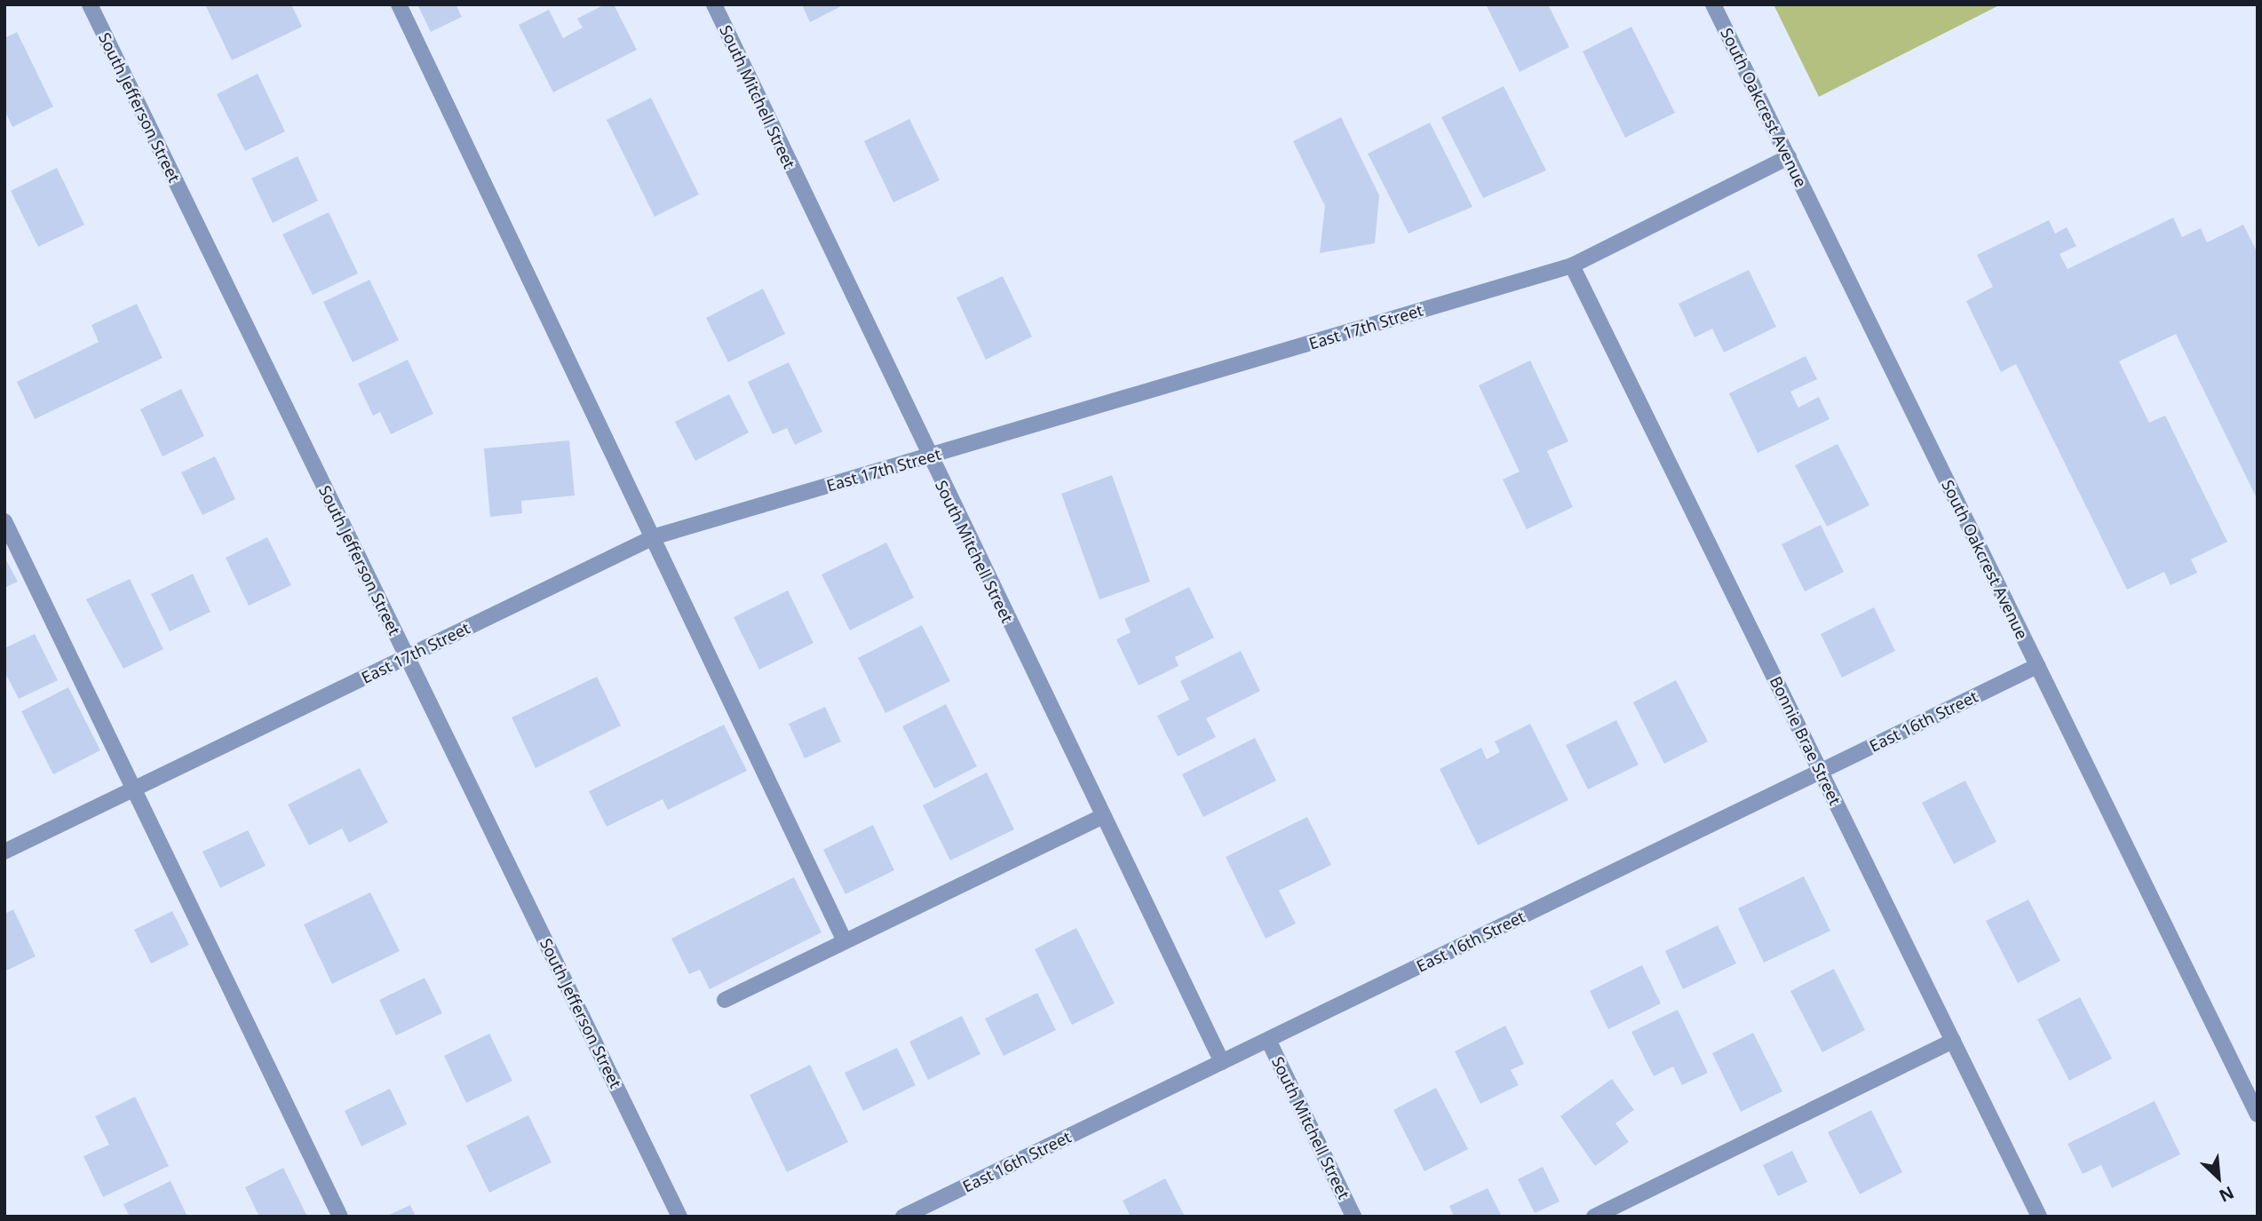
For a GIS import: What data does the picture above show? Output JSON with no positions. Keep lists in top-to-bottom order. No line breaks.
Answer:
{"streets":{"street":["South Mitchell Street","South Jefferson Street","South Oakcrest Avenue","East 17th Street","East 16th Street","Bonnie Brae Street"]},"crossings":[["South Mitchell Street","East 17th Street"],["South Mitchell Street","East 16th Street"],["South Jefferson Street","East 17th Street"],["South Oakcrest Avenue","East 17th Street"],["South Oakcrest Avenue","East 16th Street"],["East 17th Street","Bonnie Brae Street"],["East 16th Street","Bonnie Brae Street"]],"north":"bottom right"}
